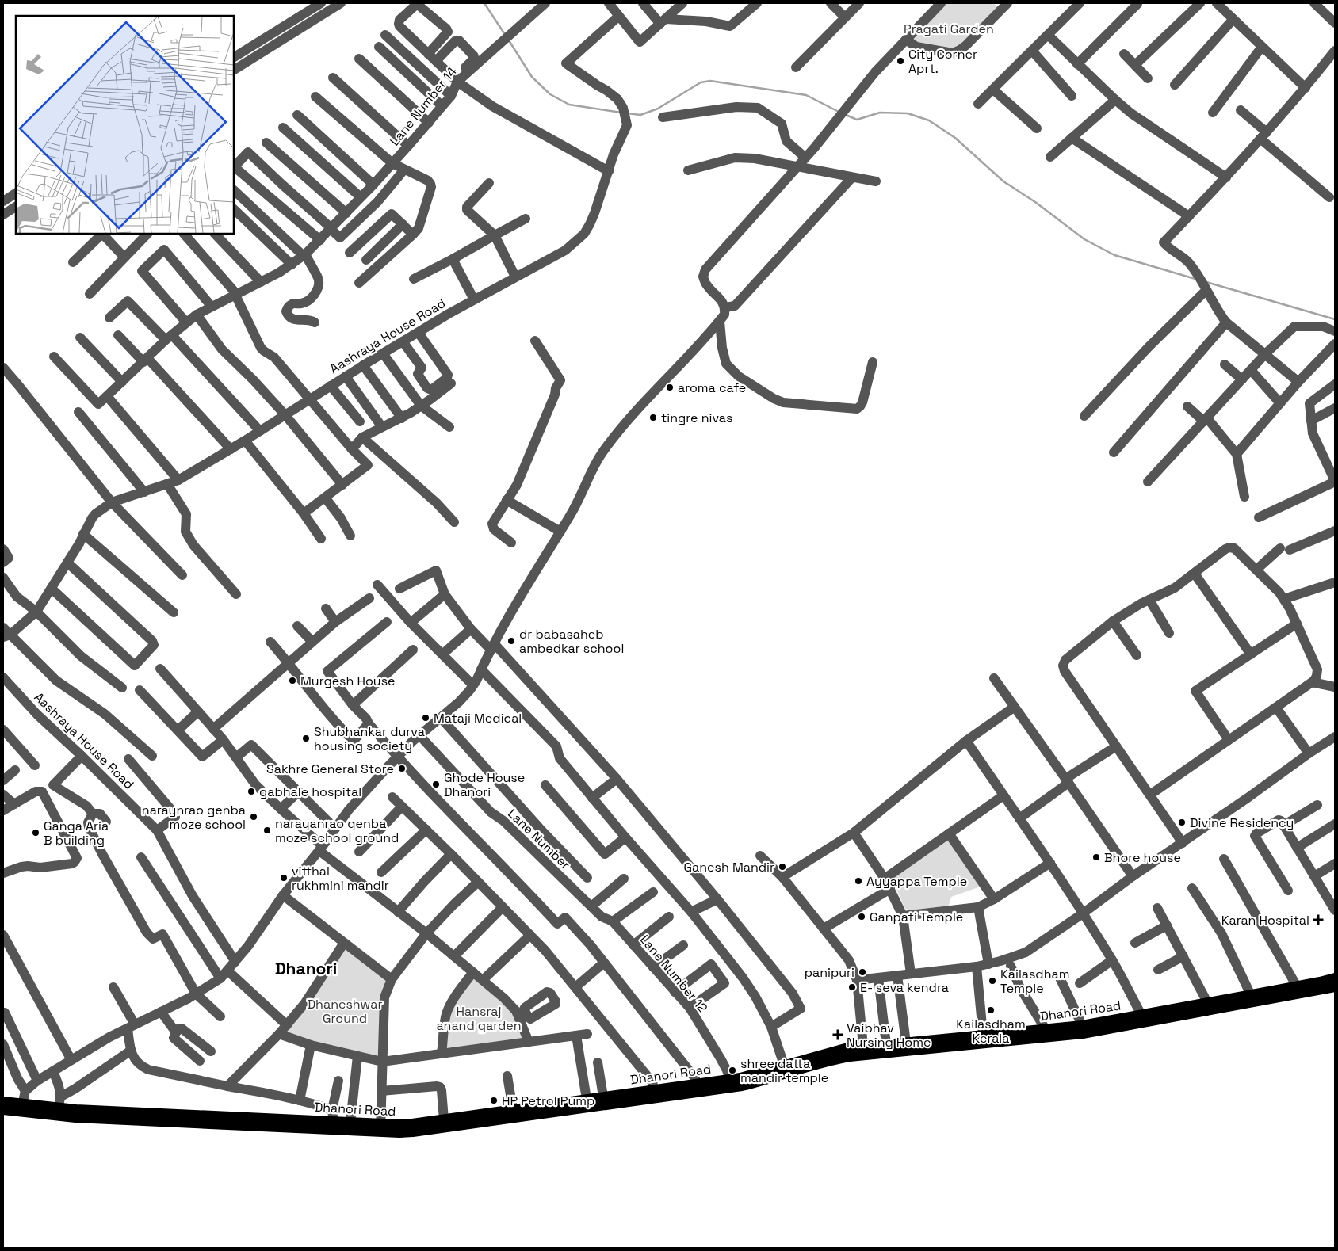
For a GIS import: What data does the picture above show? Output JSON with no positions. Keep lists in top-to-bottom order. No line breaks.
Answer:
{"streets":{"main road":["Dhanori Road"],"street":["Lane Number 14","Aashraya House Road","Lane Number","Lane Number 12"]},"crossings":[["Lane Number","Lane Number 12"],["Lane Number 12","Dhanori Road"]],"districts":["Dhanori"],"parks":["Pragati Garden","Dhaneshwar Ground","Hansraj anand garden"],"places":{"other":["City Corner Aprt.","aroma cafe","tingre nivas","dr babasaheb ambedkar school","Murgesh House","Mataji Medical","Shubhankar durva housing society","Sakhre General Store","Ghode House Dhanori","gabhale hospital","naraynrao genba moze school","Divine Residency","narayanrao genba moze school ground","Ganga Aria B building","Bhore house","Ganesh Mandir","vitthal rukhmini mandir","Ayyappa Temple","Ganpati Temple","panipuri","Kailasdham Temple","E- seva kendra","Kailasdham Kerala","shree datta mandir temple","HP Petrol Pump"],"health":["Karan Hospital","Vaibhav Nursing Home"]}}
